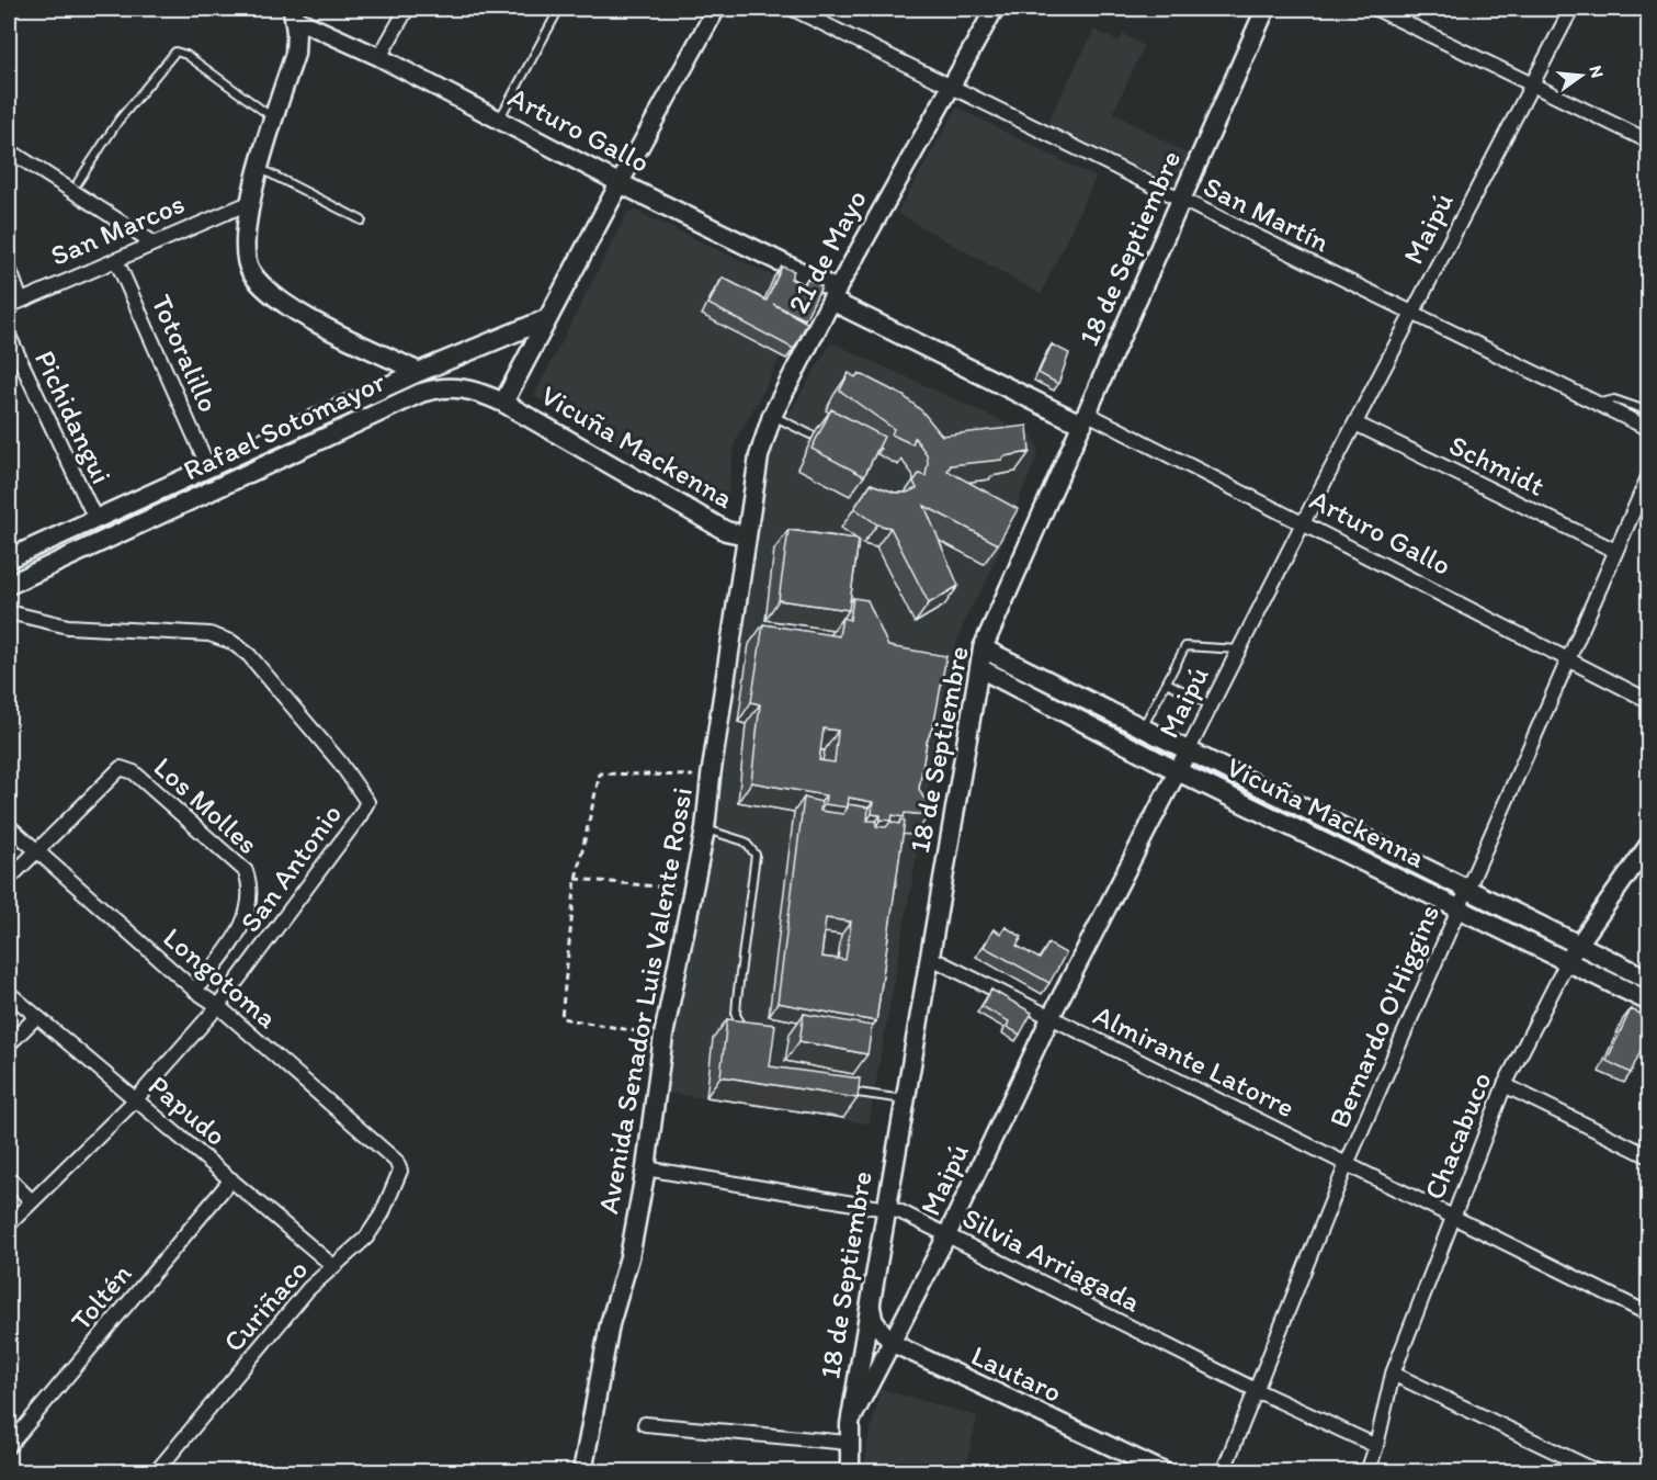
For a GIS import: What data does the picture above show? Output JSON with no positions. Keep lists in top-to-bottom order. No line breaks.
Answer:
{"streets":{"main road":["Arturo Gallo","18 de Septiembre","21 de Mayo","Rafael Sotomayor","Vicuña Mackenna","Avenida Senador Luis Valente Rossi"],"street":["San Martín","Maipú","San Marcos","Totoralillo","Pichidangui","Schmidt","Los Molles","San Antonio","Longotoma","Bernardo O'Higgins","Almirante Latorre","Papudo","Chacabuco","Silvia Arriagada","Toltén","Curiñaco","Lautaro"]},"crossings":[["Arturo Gallo","Maipú"],["Arturo Gallo","18 de Septiembre"],["Arturo Gallo","21 de Mayo"],["Arturo Gallo","Bernardo O'Higgins"],["San Martín","Maipú"],["San Martín","18 de Septiembre"],["San Martín","21 de Mayo"],["Maipú","18 de Septiembre"],["Maipú","Vicuña Mackenna"],["Maipú","Schmidt"],["Maipú","Almirante Latorre"],["Maipú","Silvia Arriagada"],["Maipú","Lautaro"],["San Marcos","Totoralillo"],["18 de Septiembre","Vicuña Mackenna"],["18 de Septiembre","Almirante Latorre"],["18 de Septiembre","Silvia Arriagada"],["21 de Mayo","Vicuña Mackenna"],["21 de Mayo","Avenida Senador Luis Valente Rossi"],["Totoralillo","Rafael Sotomayor"],["Pichidangui","Rafael Sotomayor"],["Rafael Sotomayor","Vicuña Mackenna"],["Vicuña Mackenna","Avenida Senador Luis Valente Rossi"],["Vicuña Mackenna","Bernardo O'Higgins"],["Vicuña Mackenna","Chacabuco"],["Schmidt","Bernardo O'Higgins"],["Los Molles","San Antonio"],["Los Molles","Longotoma"],["San Antonio","Longotoma"],["San Antonio","Papudo"],["Longotoma","Curiñaco"],["Avenida Senador Luis Valente Rossi","Silvia Arriagada"],["Bernardo O'Higgins","Almirante Latorre"],["Bernardo O'Higgins","Silvia Arriagada"],["Almirante Latorre","Chacabuco"],["Papudo","Toltén"],["Papudo","Curiñaco"],["Chacabuco","Silvia Arriagada"]],"north":"right"}
